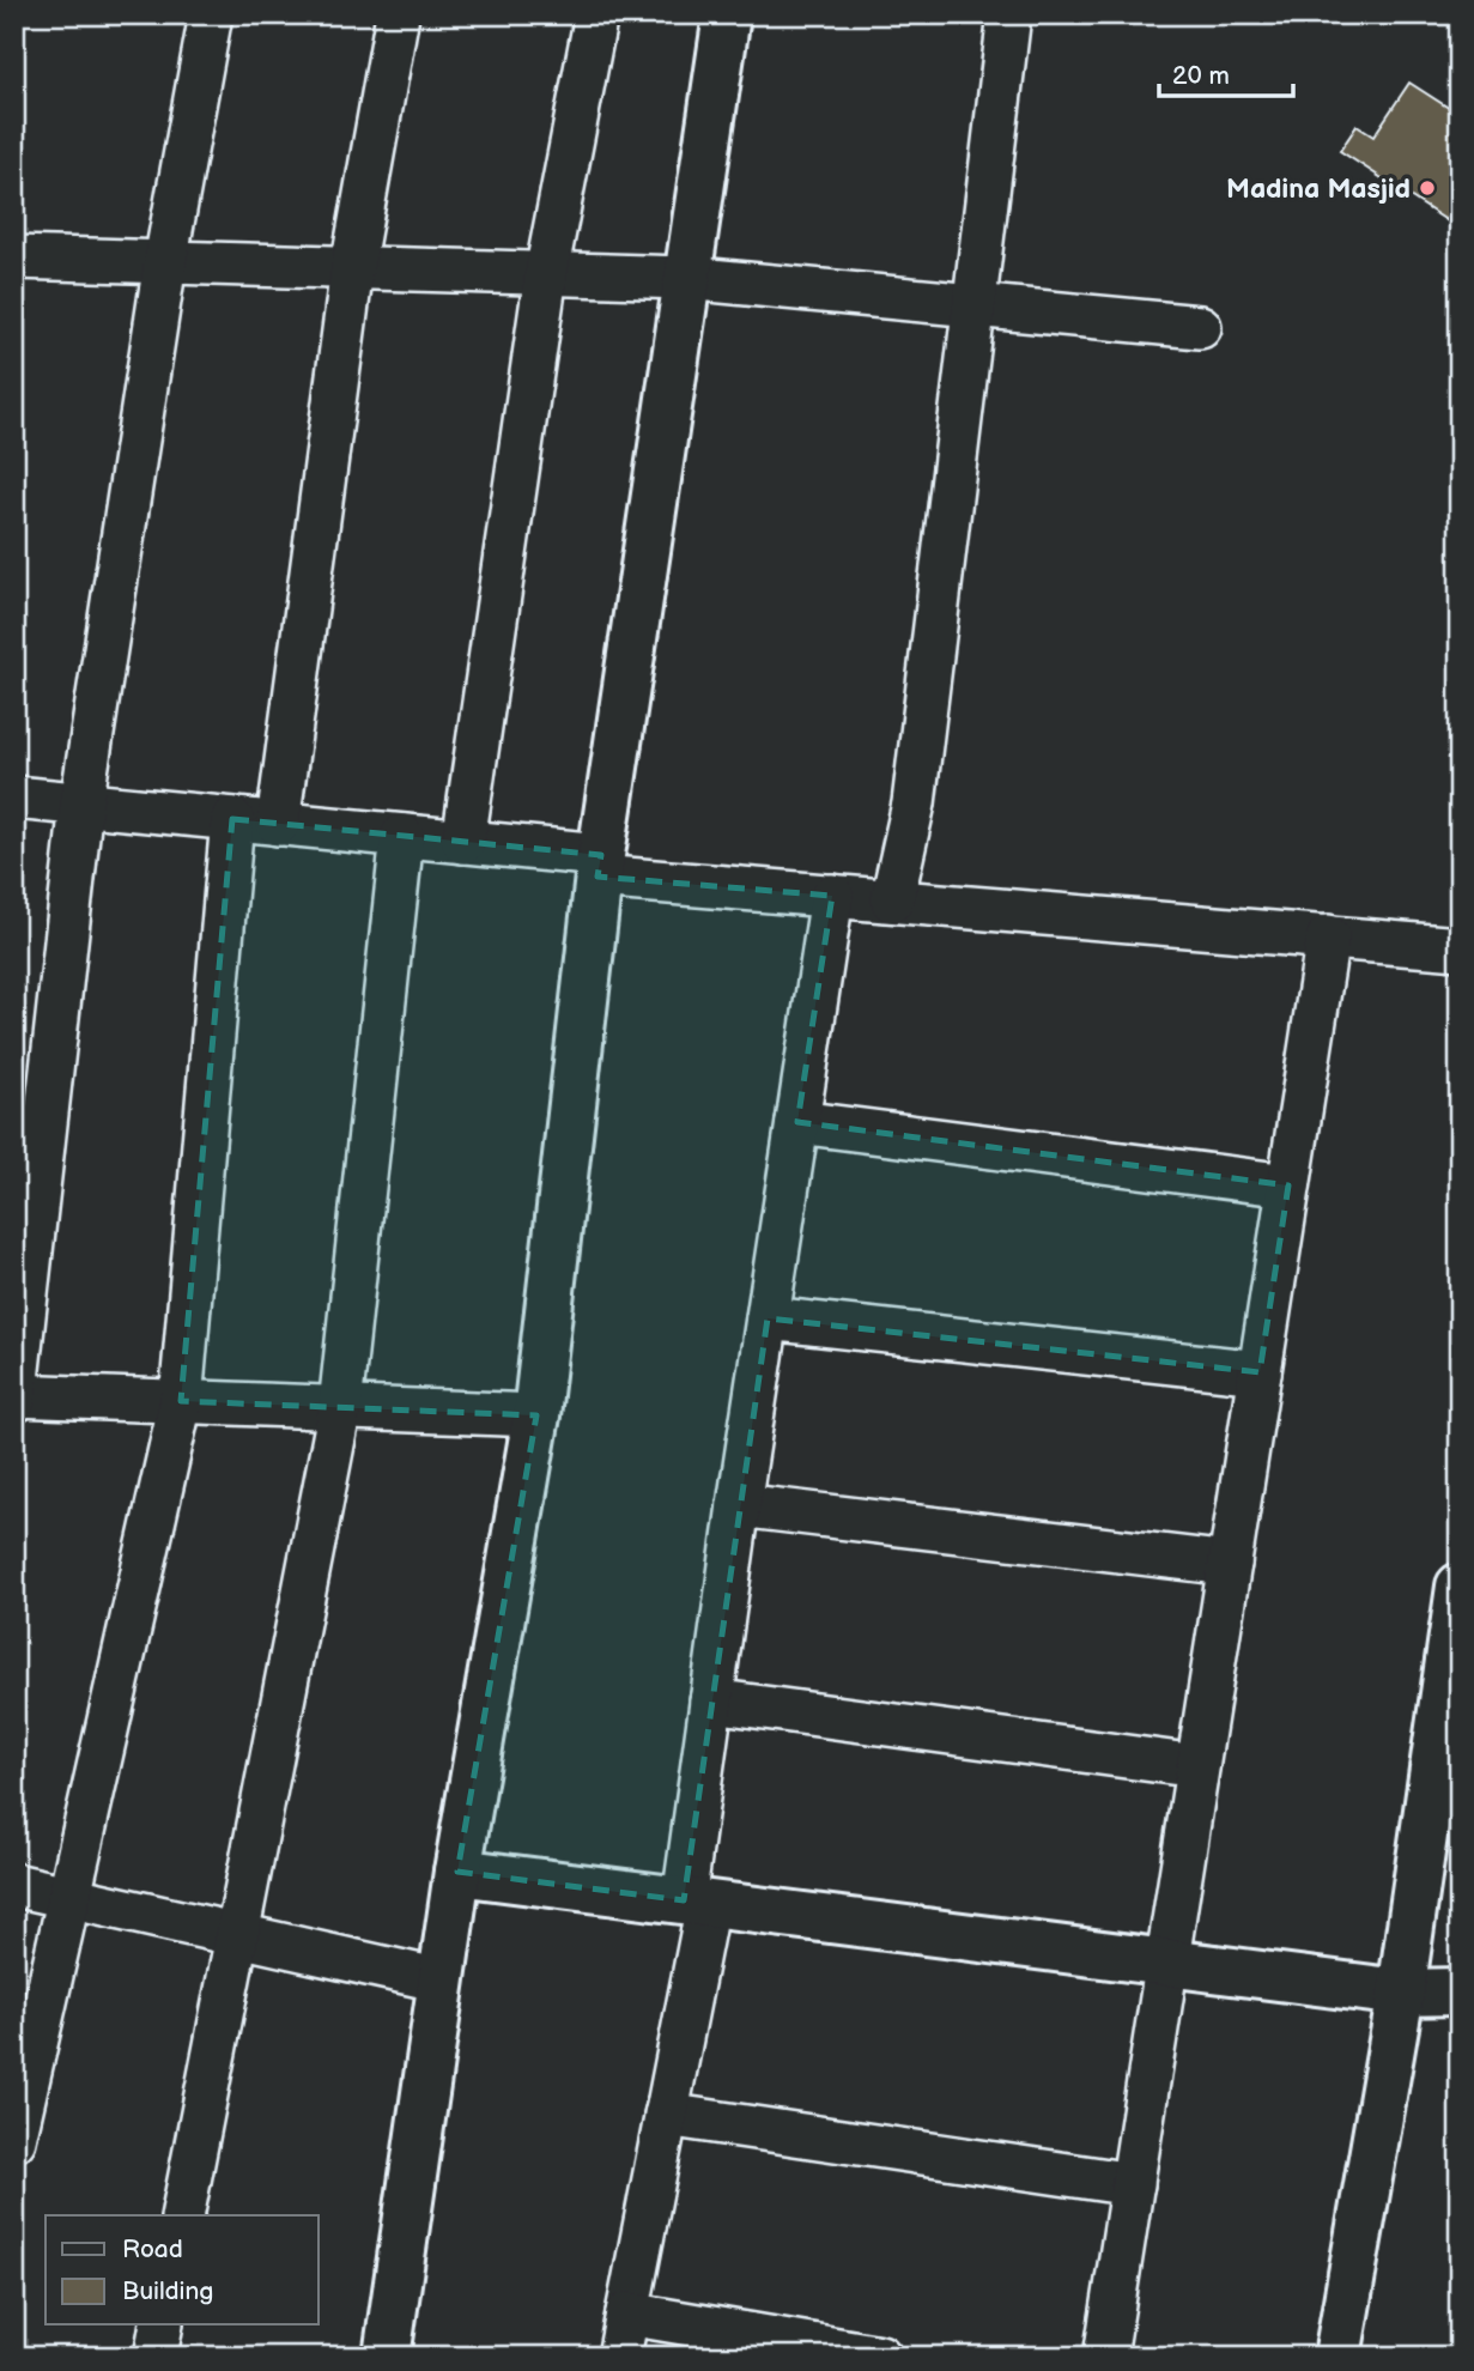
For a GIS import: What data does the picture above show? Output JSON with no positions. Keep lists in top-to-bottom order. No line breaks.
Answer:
{"places":["Madina Masjid"],"legend":["Road","Building"],"scale_bar":"20 m"}
